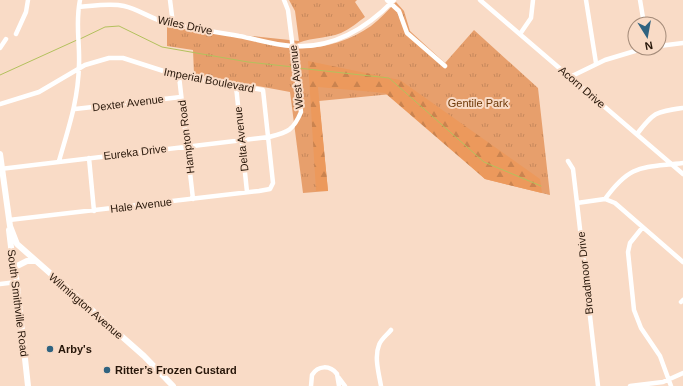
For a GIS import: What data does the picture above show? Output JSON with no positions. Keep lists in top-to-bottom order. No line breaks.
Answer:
{"streets":{"main road":["South Smithville Road","Wilmington Avenue"],"street":["Wiles Drive","West Avenue","Imperial Boulevard","Acorn Drive","Dexter Avenue","Hampton Road","Delta Avenue","Eureka Drive","Hale Avenue","Broadmoor Drive"]},"crossings":[["Wiles Drive","West Avenue"],["West Avenue","Imperial Boulevard"],["West Avenue","Eureka Drive"],["West Avenue","Hale Avenue"],["Imperial Boulevard","Hampton Road"],["Imperial Boulevard","Delta Avenue"],["Imperial Boulevard","Eureka Drive"],["Imperial Boulevard","Hale Avenue"],["Dexter Avenue","Hampton Road"],["Hampton Road","Eureka Drive"],["Hampton Road","Hale Avenue"],["Delta Avenue","Eureka Drive"],["Delta Avenue","Hale Avenue"],["Eureka Drive","Hale Avenue"],["Hale Avenue","South Smithville Road"],["Hale Avenue","Wilmington Avenue"],["South Smithville Road","Wilmington Avenue"]],"parks":["Gentile Park"],"places":["Arby's","Ritter’s Frozen Custard"],"north":"bottom"}
